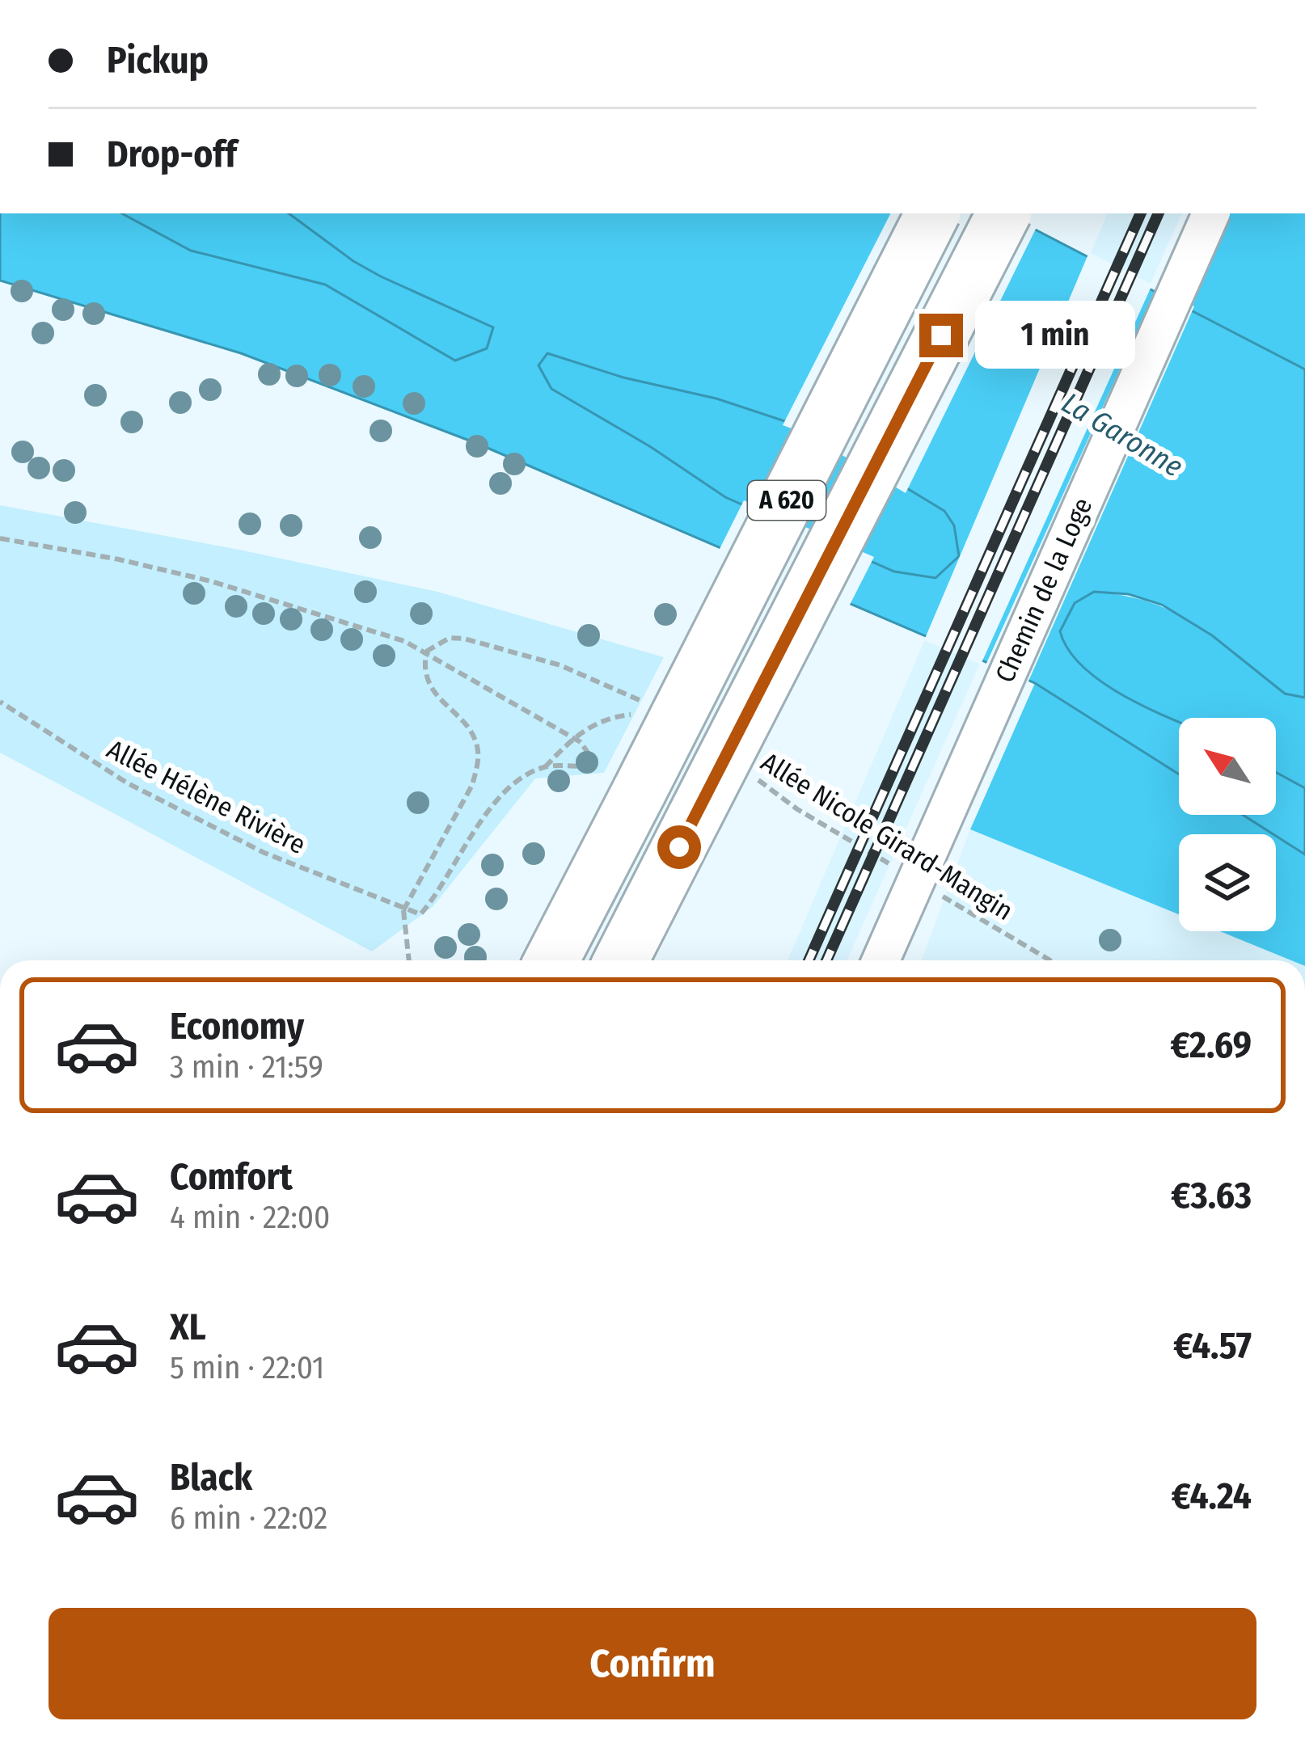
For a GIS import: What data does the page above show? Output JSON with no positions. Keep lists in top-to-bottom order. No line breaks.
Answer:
{"streets":{"highway":["A 620"],"street":["Chemin de la Loge"],"path":["Allée Hélène Rivière","Allée Nicole Girard-Mangin"]},"water":["La Garonne"],"north":"top left","page":{"banner":["Pickup","Drop-off"],"bubble":"1 min","list":[{"name":"Economy","note":"3 min · 21:59","value":"€2.69"},{"name":"Comfort","note":"4 min · 22:00","value":"€3.63"},{"name":"XL","note":"5 min · 22:01","value":"€4.57"},{"name":"Black","note":"6 min · 22:02","value":"€4.24"}],"buttons":"Confirm"}}
